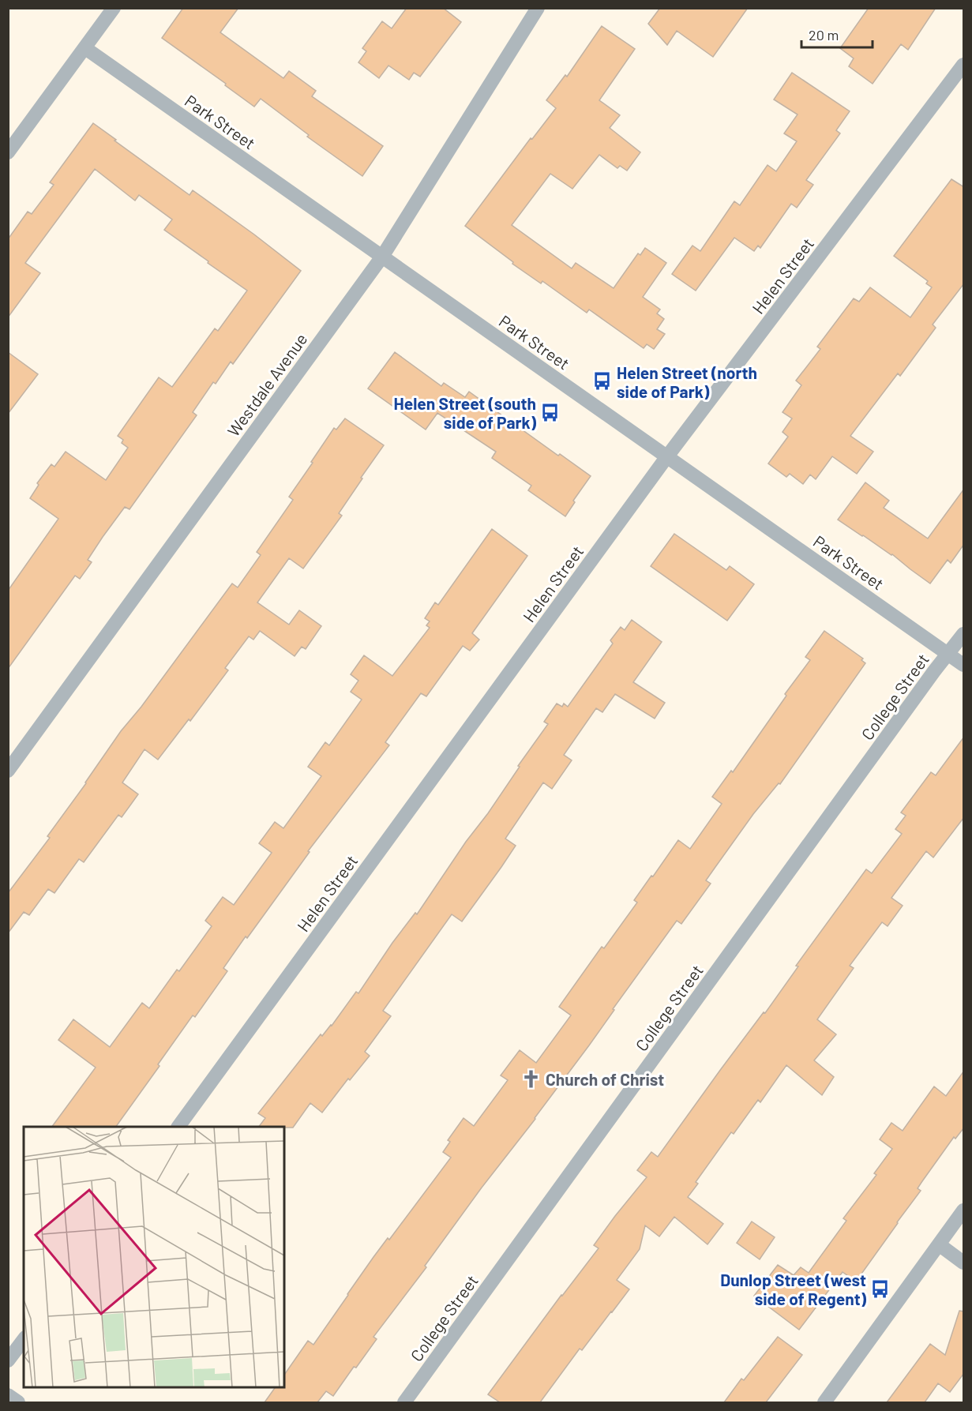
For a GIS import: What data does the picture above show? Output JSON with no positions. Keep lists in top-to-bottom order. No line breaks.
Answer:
{"streets":{"street":["Park Street","Helen Street","Westdale Avenue","College Street"]},"crossings":[["Park Street","Helen Street"],["Park Street","Westdale Avenue"],["Park Street","College Street"]],"places":{"bus stop":["Helen Street (north side of Park)","Helen Street (south side of Park)","Dunlop Street (west side of Regent)"],"church":["Church of Christ"]},"scale_bar":"20 m"}
